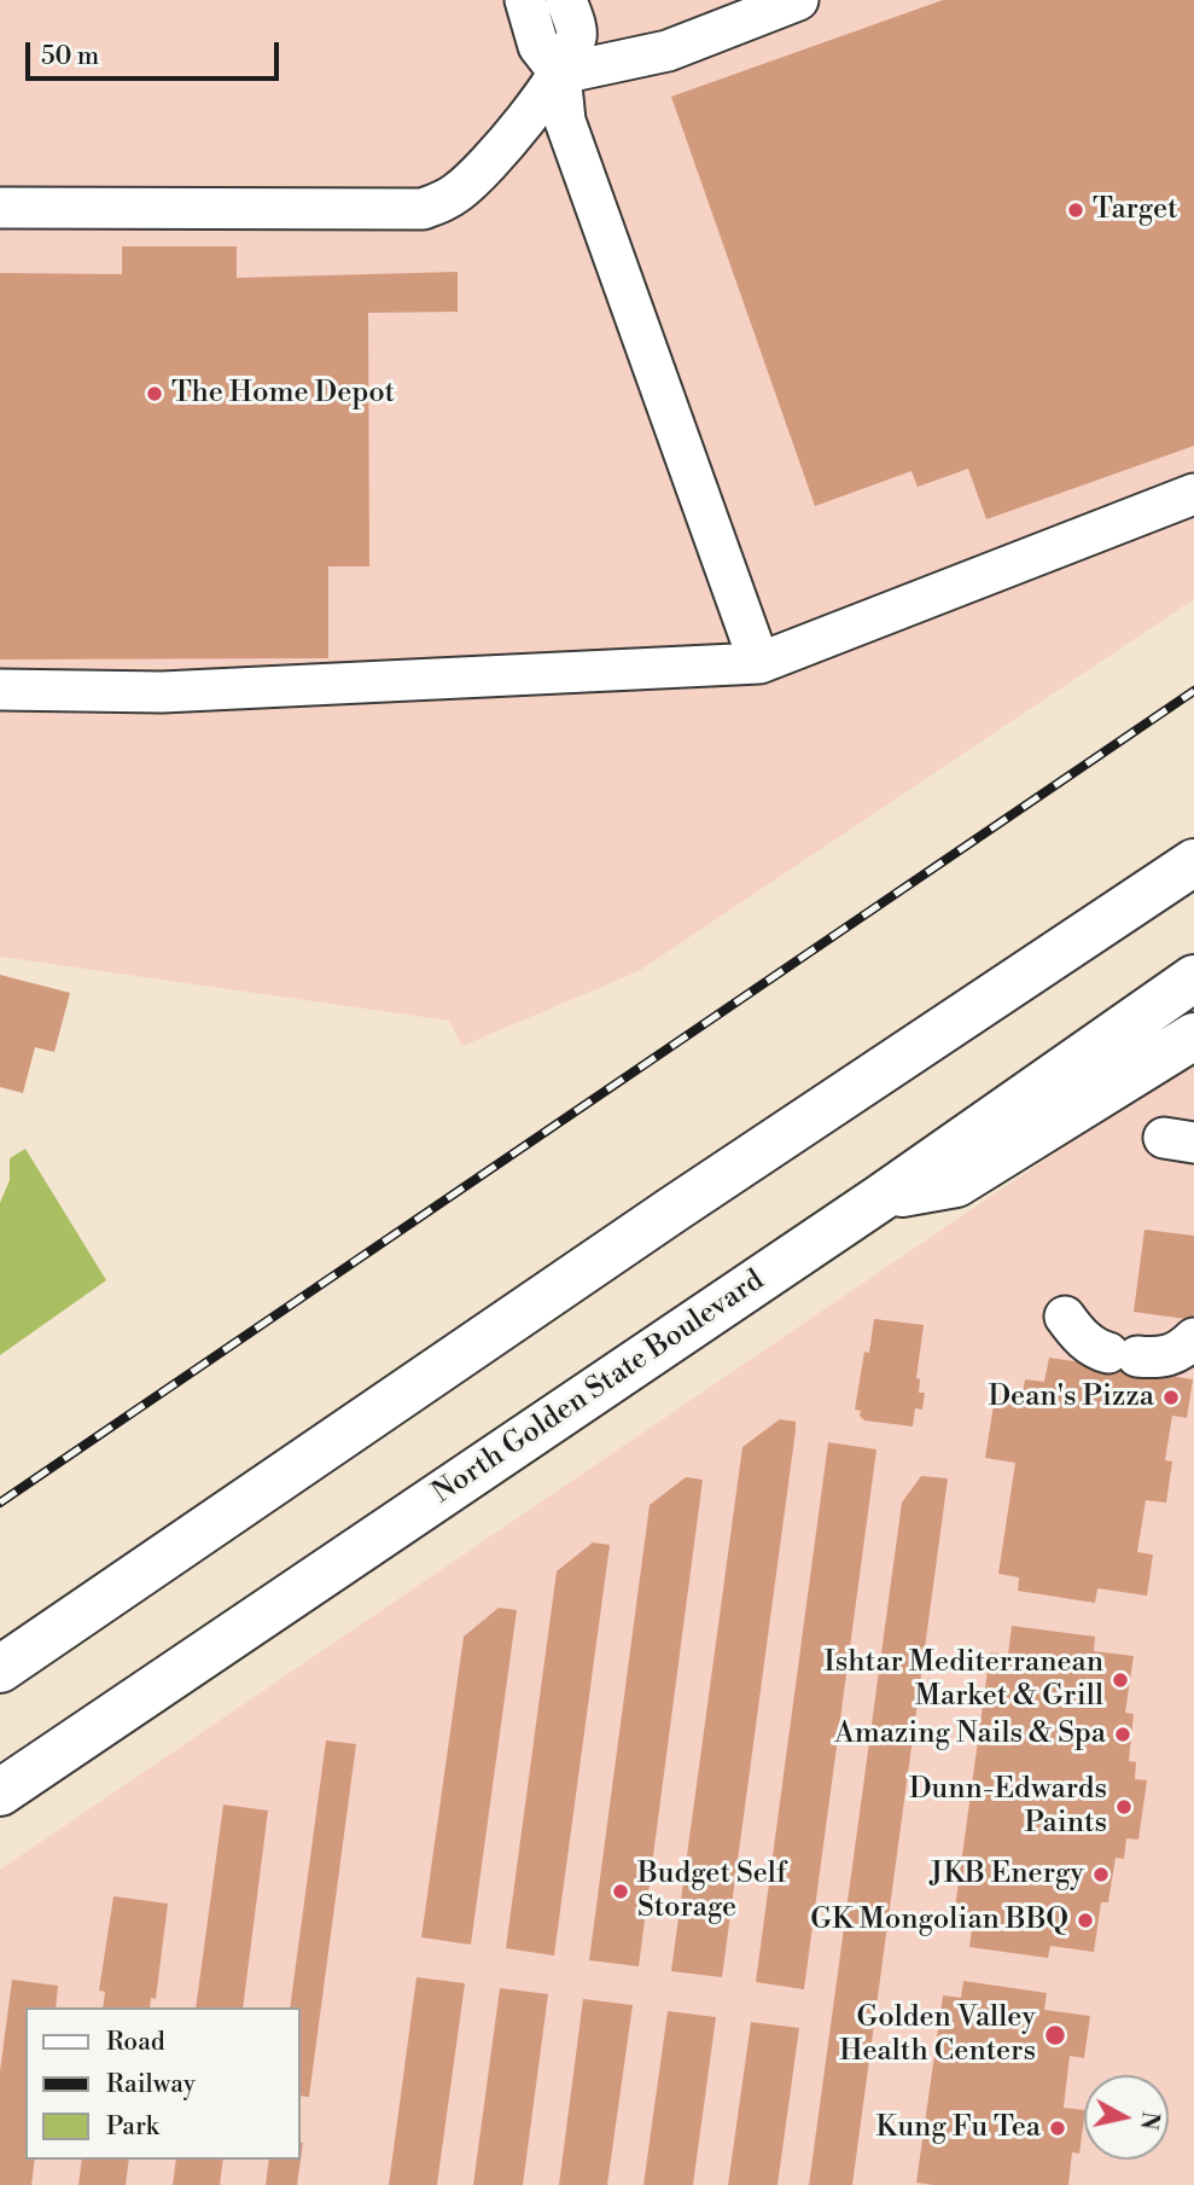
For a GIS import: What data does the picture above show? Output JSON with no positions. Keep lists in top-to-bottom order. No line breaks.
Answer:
{"streets":{"main road":["North Golden State Boulevard"]},"places":["Target","The Home Depot","Dean's Pizza","Ishtar Mediterranean Market & Grill","Amazing Nails & Spa","Dunn-Edwards Paints","JKB Energy","Budget Self Storage","GK Mongolian BBQ","Golden Valley Health Centers","Kung Fu Tea"],"legend":["Road","Railway","Park"],"scale_bar":"50 m","north":"right"}
